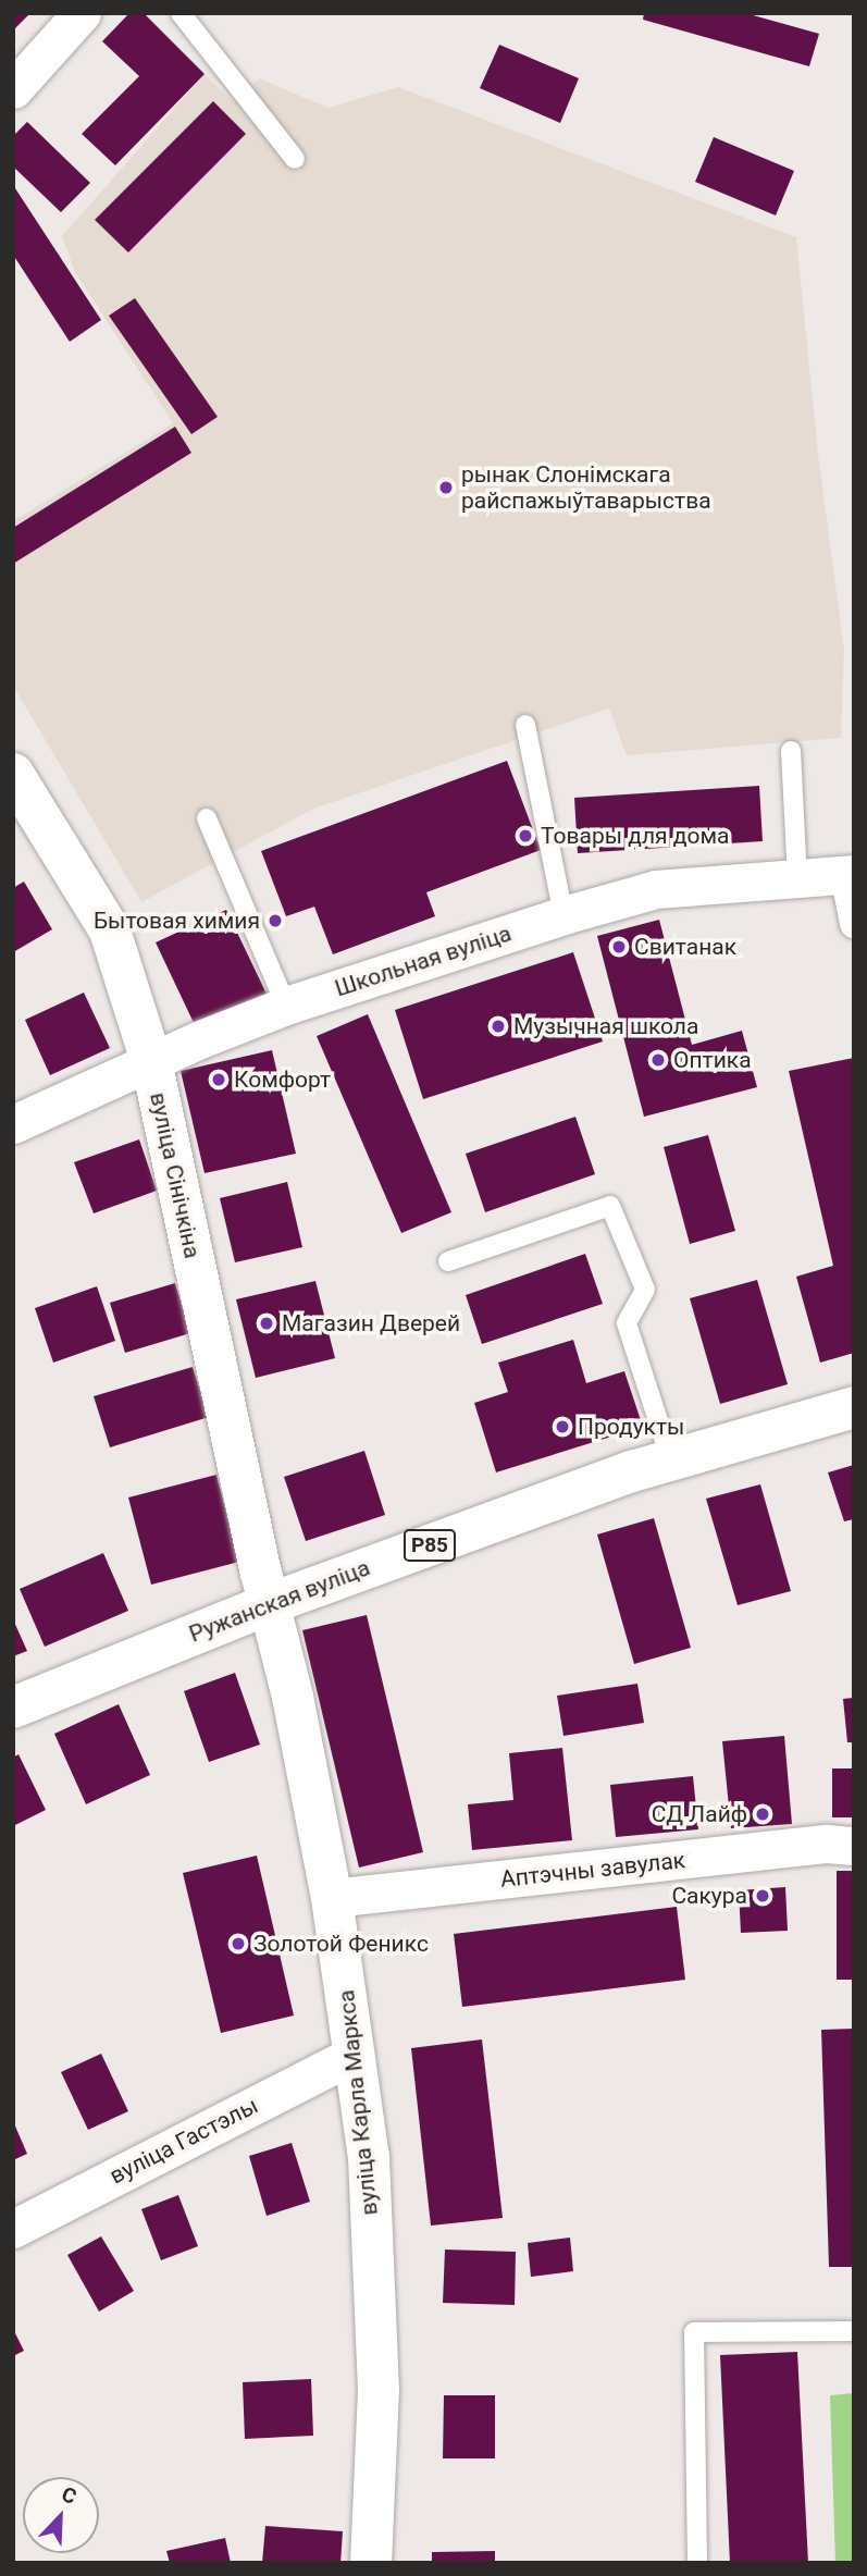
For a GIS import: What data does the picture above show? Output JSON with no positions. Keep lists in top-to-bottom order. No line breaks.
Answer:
{"streets":{"street":["Школьная вуліца","вуліца Сінічкіна","Р85","Ружанская вуліца","Аптэчны завулак","вуліца Карла Маркса","вуліца Гастэлы"]},"crossings":[["Школьная вуліца","вуліца Сінічкіна"],["вуліца Сінічкіна","Ружанская вуліца"],["вуліца Сінічкіна","вуліца Карла Маркса"],["Ружанская вуліца","вуліца Карла Маркса"],["Аптэчны завулак","вуліца Карла Маркса"],["вуліца Карла Маркса","вуліца Гастэлы"]],"places":["рынак Слонімскага райспажыўтаварыства","Товары для дома","Бытовая химия","Свитанак","Музычная школа","Оптика","Комфорт","Магазин Дверей","Продукты","СД Лайф","Сакура","Золотой Феникс"],"north":"top right"}
